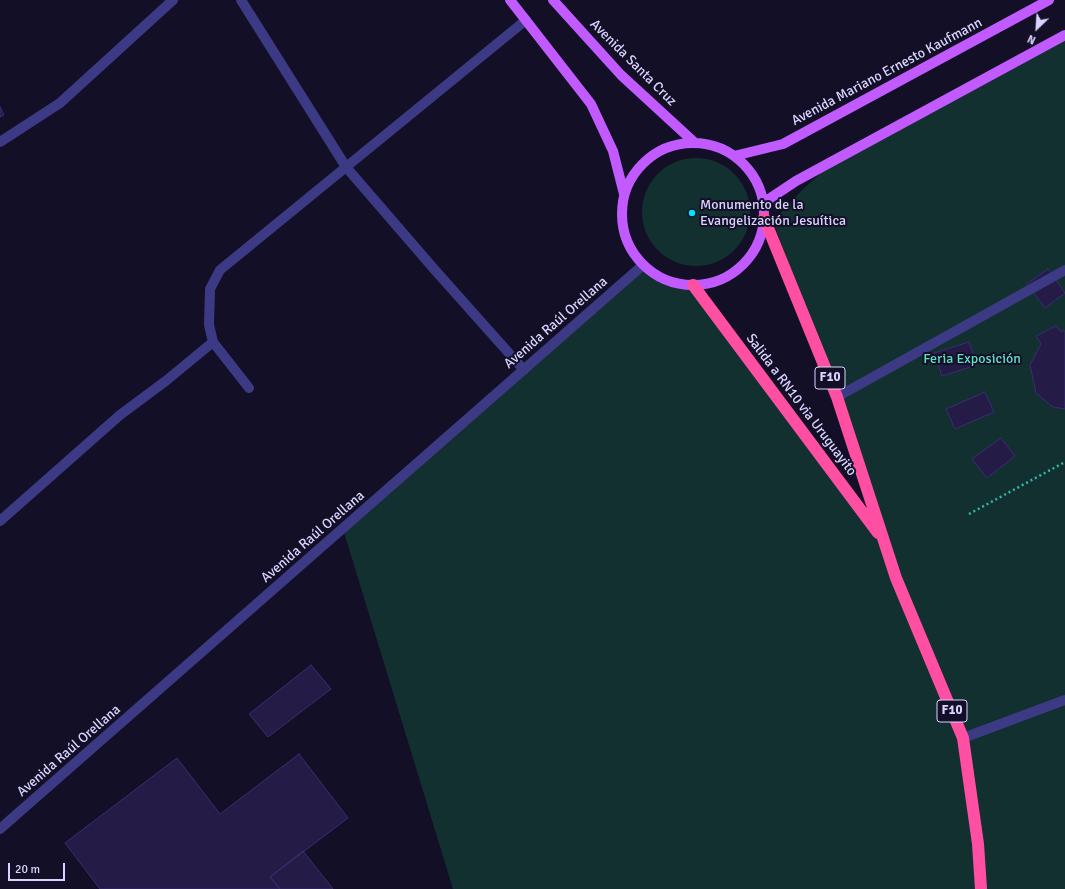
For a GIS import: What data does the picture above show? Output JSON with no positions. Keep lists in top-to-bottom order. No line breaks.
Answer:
{"streets":{"highway":["F10","Salida a RN10 via Uruguayito"],"main road":["Avenida Santa Cruz","Avenida Mariano Ernesto Kaufmann"],"street":["Avenida Raúl Orellana"]},"crossings":[["Avenida Santa Cruz","Avenida Mariano Ernesto Kaufmann"],["Avenida Santa Cruz","Avenida Raúl Orellana"],["Avenida Santa Cruz","F10"],["Avenida Santa Cruz","Salida a RN10 via Uruguayito"],["Avenida Mariano Ernesto Kaufmann","Avenida Raúl Orellana"],["Avenida Mariano Ernesto Kaufmann","F10"],["Avenida Mariano Ernesto Kaufmann","Salida a RN10 via Uruguayito"],["Avenida Raúl Orellana","F10"],["Avenida Raúl Orellana","Salida a RN10 via Uruguayito"],["F10","Salida a RN10 via Uruguayito"]],"parks":["Feria Exposición"],"places":["Monumento de la Evangelización Jesuítica"],"scale_bar":"20 m","north":"bottom left"}
